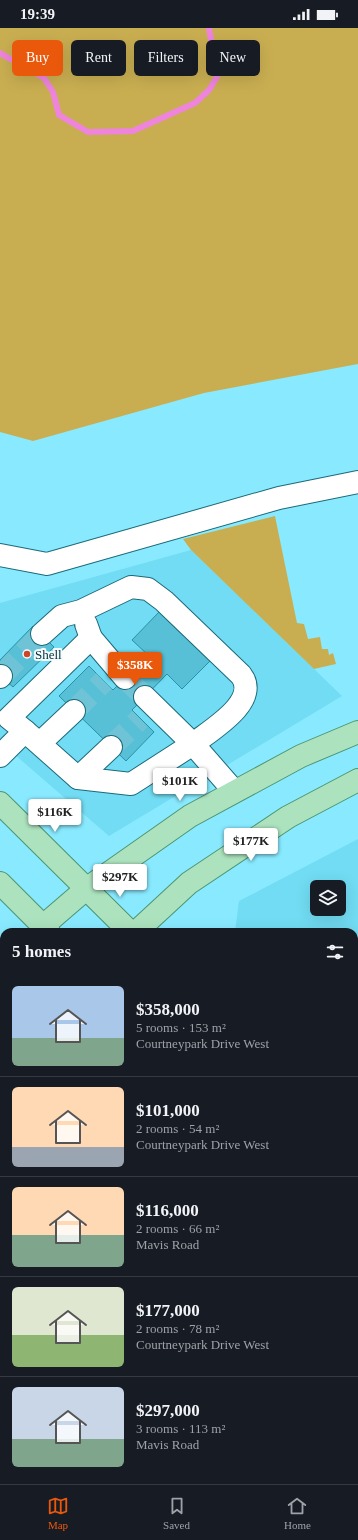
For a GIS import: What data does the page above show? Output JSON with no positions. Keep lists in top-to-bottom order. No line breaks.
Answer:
{"places":["Shell"],"page":{"status":"19:39","chip":["Buy","Rent","Filters","New"],"price":["$358K","$101K","$116K","$177K","$297K"],"heading":"5 homes","list":[{"name":"$358,000","note":"5 rooms · 153 m² · Courtneypark Drive West"},{"name":"$101,000","note":"2 rooms · 54 m² · Courtneypark Drive West"},{"name":"$116,000","note":"2 rooms · 66 m² · Mavis Road"},{"name":"$177,000","note":"2 rooms · 78 m² · Courtneypark Drive West"},{"name":"$297,000","note":"3 rooms · 113 m² · Mavis Road"}],"tabs":["Map","Saved","Home"]}}
